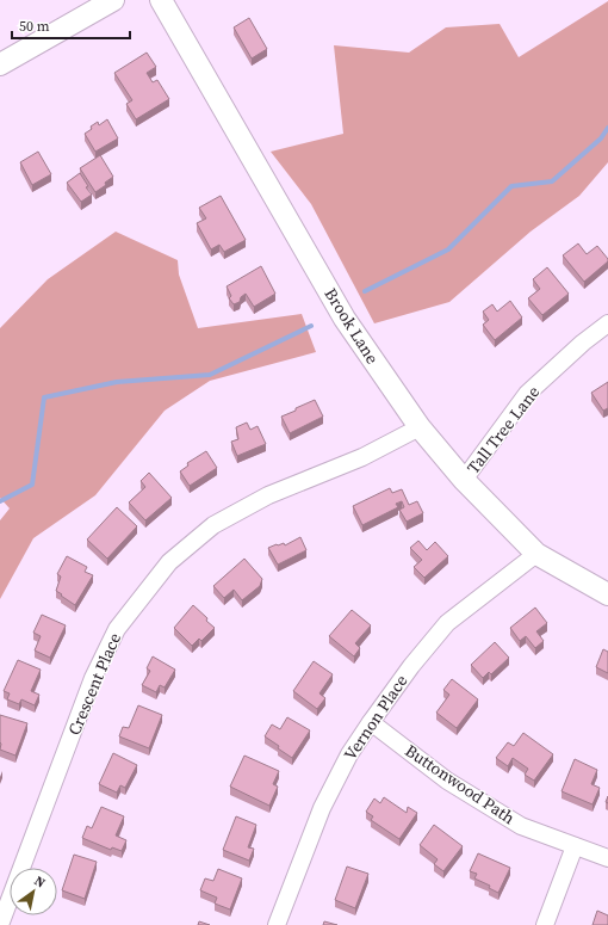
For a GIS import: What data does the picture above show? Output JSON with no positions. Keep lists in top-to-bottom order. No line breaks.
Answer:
{"streets":{"street":["Brook Lane","Tall Tree Lane","Crescent Place","Vernon Place","Buttonwood Path"]},"crossings":[["Brook Lane","Tall Tree Lane"],["Brook Lane","Crescent Place"],["Brook Lane","Vernon Place"],["Vernon Place","Buttonwood Path"]],"scale_bar":"50 m","north":"top right"}
